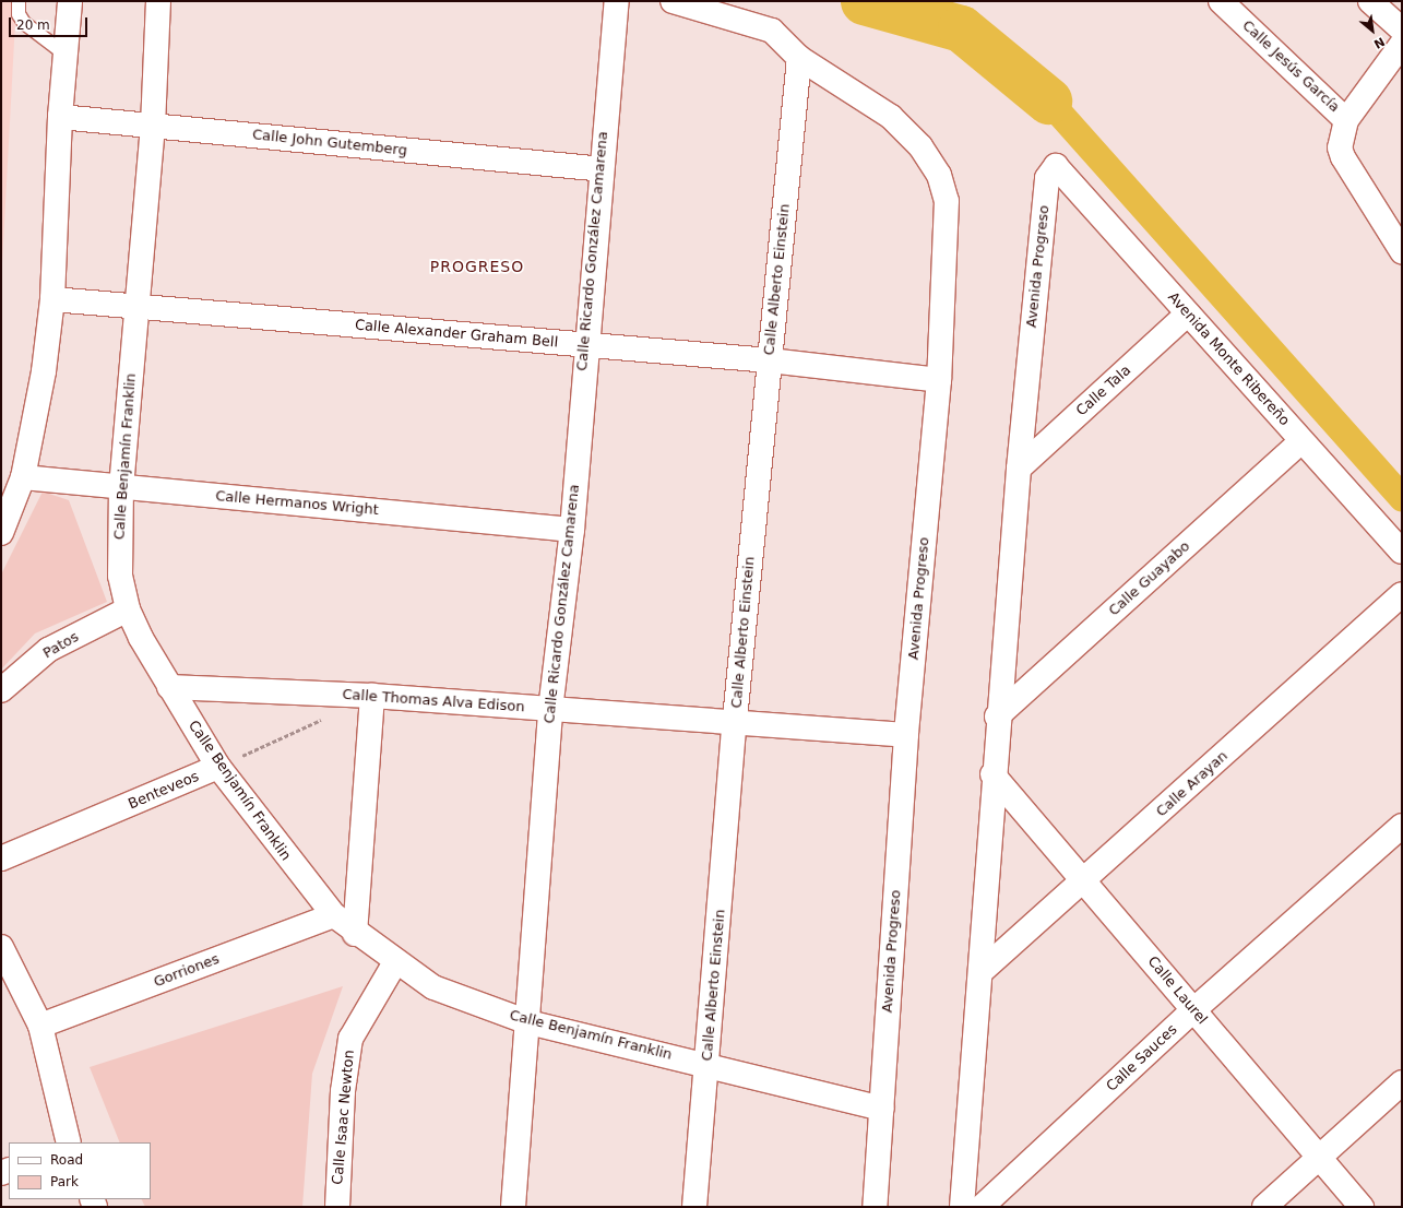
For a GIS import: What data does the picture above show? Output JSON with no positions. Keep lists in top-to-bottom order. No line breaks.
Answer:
{"streets":{"street":["Calle Jesús García","Calle John Gutemberg","Calle Ricardo González Camarena","Avenida Progreso","Calle Alberto Einstein","Calle Alexander Graham Bell","Avenida Monte Ribereño","Calle Tala","Calle Benjamín Franklin","Calle Hermanos Wright","Calle Guayabo","Patos","Calle Thomas Alva Edison","Calle Arayan","Benteveos","Gorriones","Calle Laurel","Calle Sauces","Calle Isaac Newton"]},"crossings":[["Calle John Gutemberg","Calle Ricardo González Camarena"],["Calle John Gutemberg","Calle Benjamín Franklin"],["Calle Ricardo González Camarena","Calle Alexander Graham Bell"],["Calle Ricardo González Camarena","Calle Benjamín Franklin"],["Calle Ricardo González Camarena","Calle Hermanos Wright"],["Calle Ricardo González Camarena","Calle Thomas Alva Edison"],["Avenida Progreso","Calle Alberto Einstein"],["Avenida Progreso","Calle Alexander Graham Bell"],["Avenida Progreso","Avenida Monte Ribereño"],["Avenida Progreso","Calle Tala"],["Avenida Progreso","Calle Benjamín Franklin"],["Avenida Progreso","Calle Guayabo"],["Avenida Progreso","Calle Thomas Alva Edison"],["Avenida Progreso","Calle Arayan"],["Avenida Progreso","Calle Laurel"],["Calle Alberto Einstein","Calle Alexander Graham Bell"],["Calle Alberto Einstein","Calle Benjamín Franklin"],["Calle Alberto Einstein","Calle Thomas Alva Edison"],["Calle Alexander Graham Bell","Calle Benjamín Franklin"],["Avenida Monte Ribereño","Calle Tala"],["Avenida Monte Ribereño","Calle Guayabo"],["Calle Benjamín Franklin","Calle Hermanos Wright"],["Calle Benjamín Franklin","Patos"],["Calle Benjamín Franklin","Calle Thomas Alva Edison"],["Calle Benjamín Franklin","Benteveos"],["Calle Benjamín Franklin","Gorriones"],["Calle Benjamín Franklin","Calle Isaac Newton"],["Calle Arayan","Calle Laurel"],["Calle Laurel","Calle Sauces"]],"districts":["PROGRESO"],"legend":["Road","Park"],"scale_bar":"20 m","north":"bottom right"}
